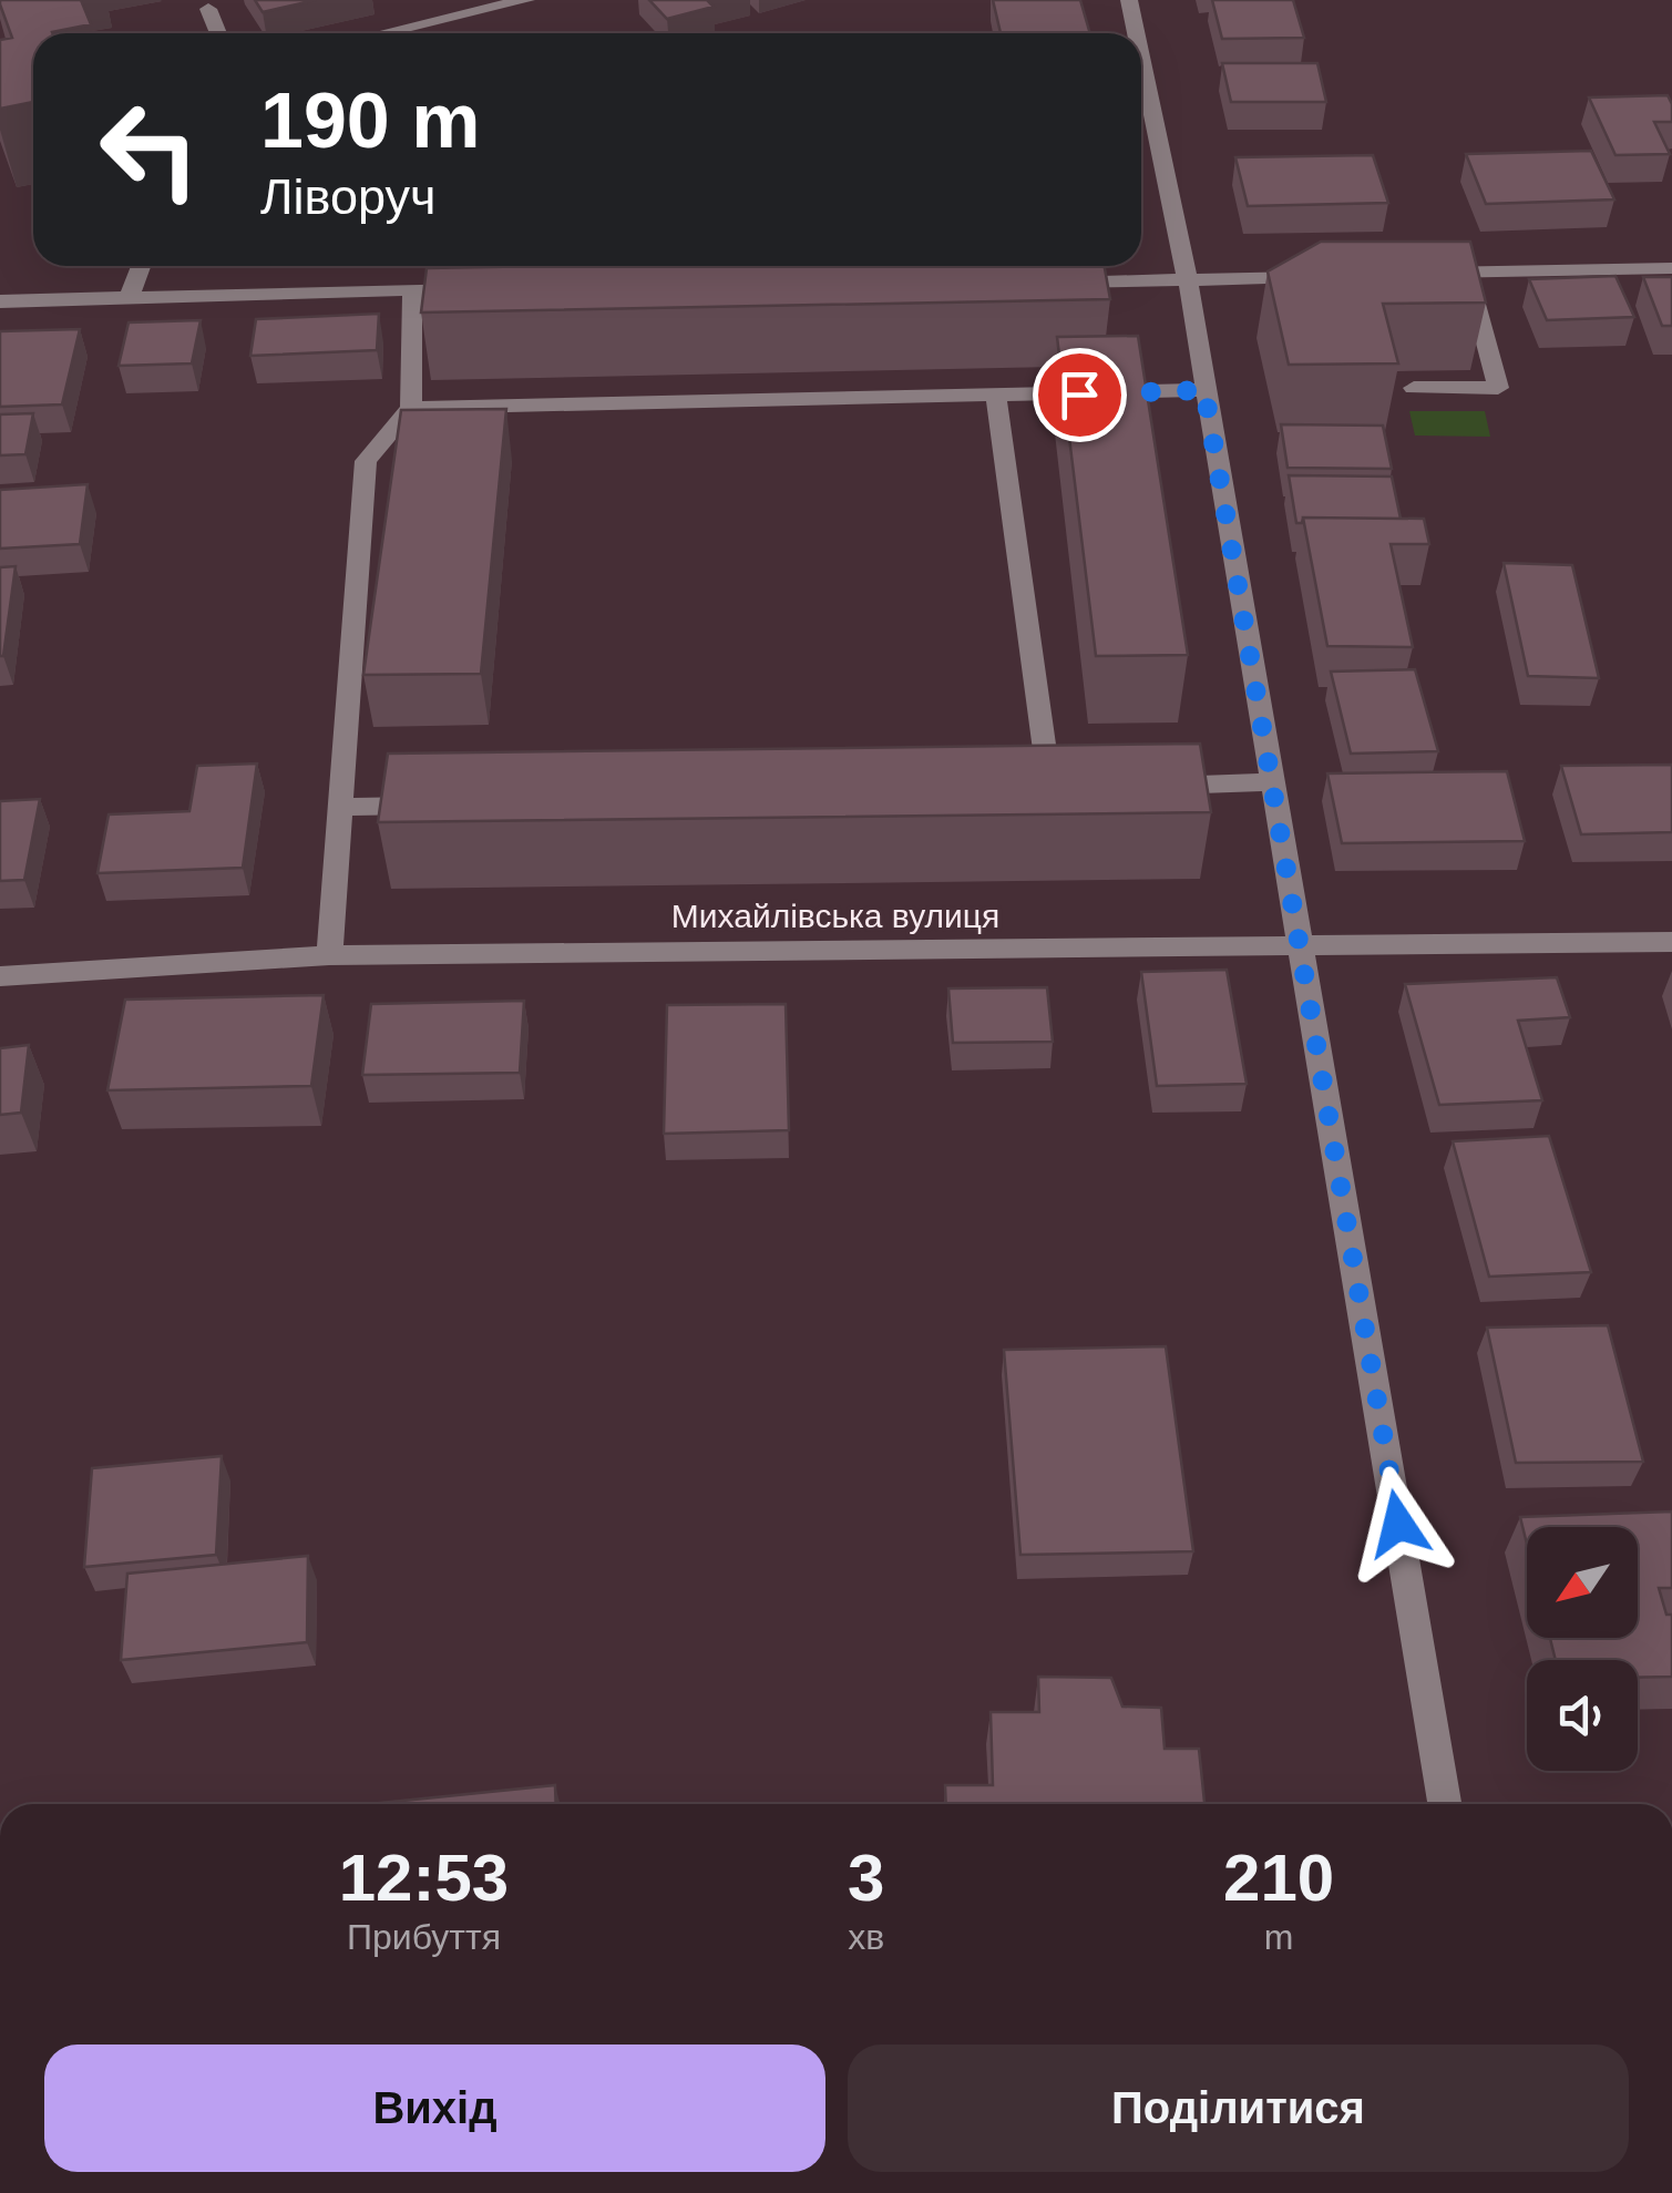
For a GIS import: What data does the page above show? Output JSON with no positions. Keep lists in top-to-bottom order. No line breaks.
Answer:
{"streets":{"street":["Михайлівська вулиця"]},"north":"bottom left","page":{"turn":["190 m","Ліворуч"],"eta":["12:53","Прибуття","3","хв","210","m"],"buttons":["Вихід","Поділитися"]}}
